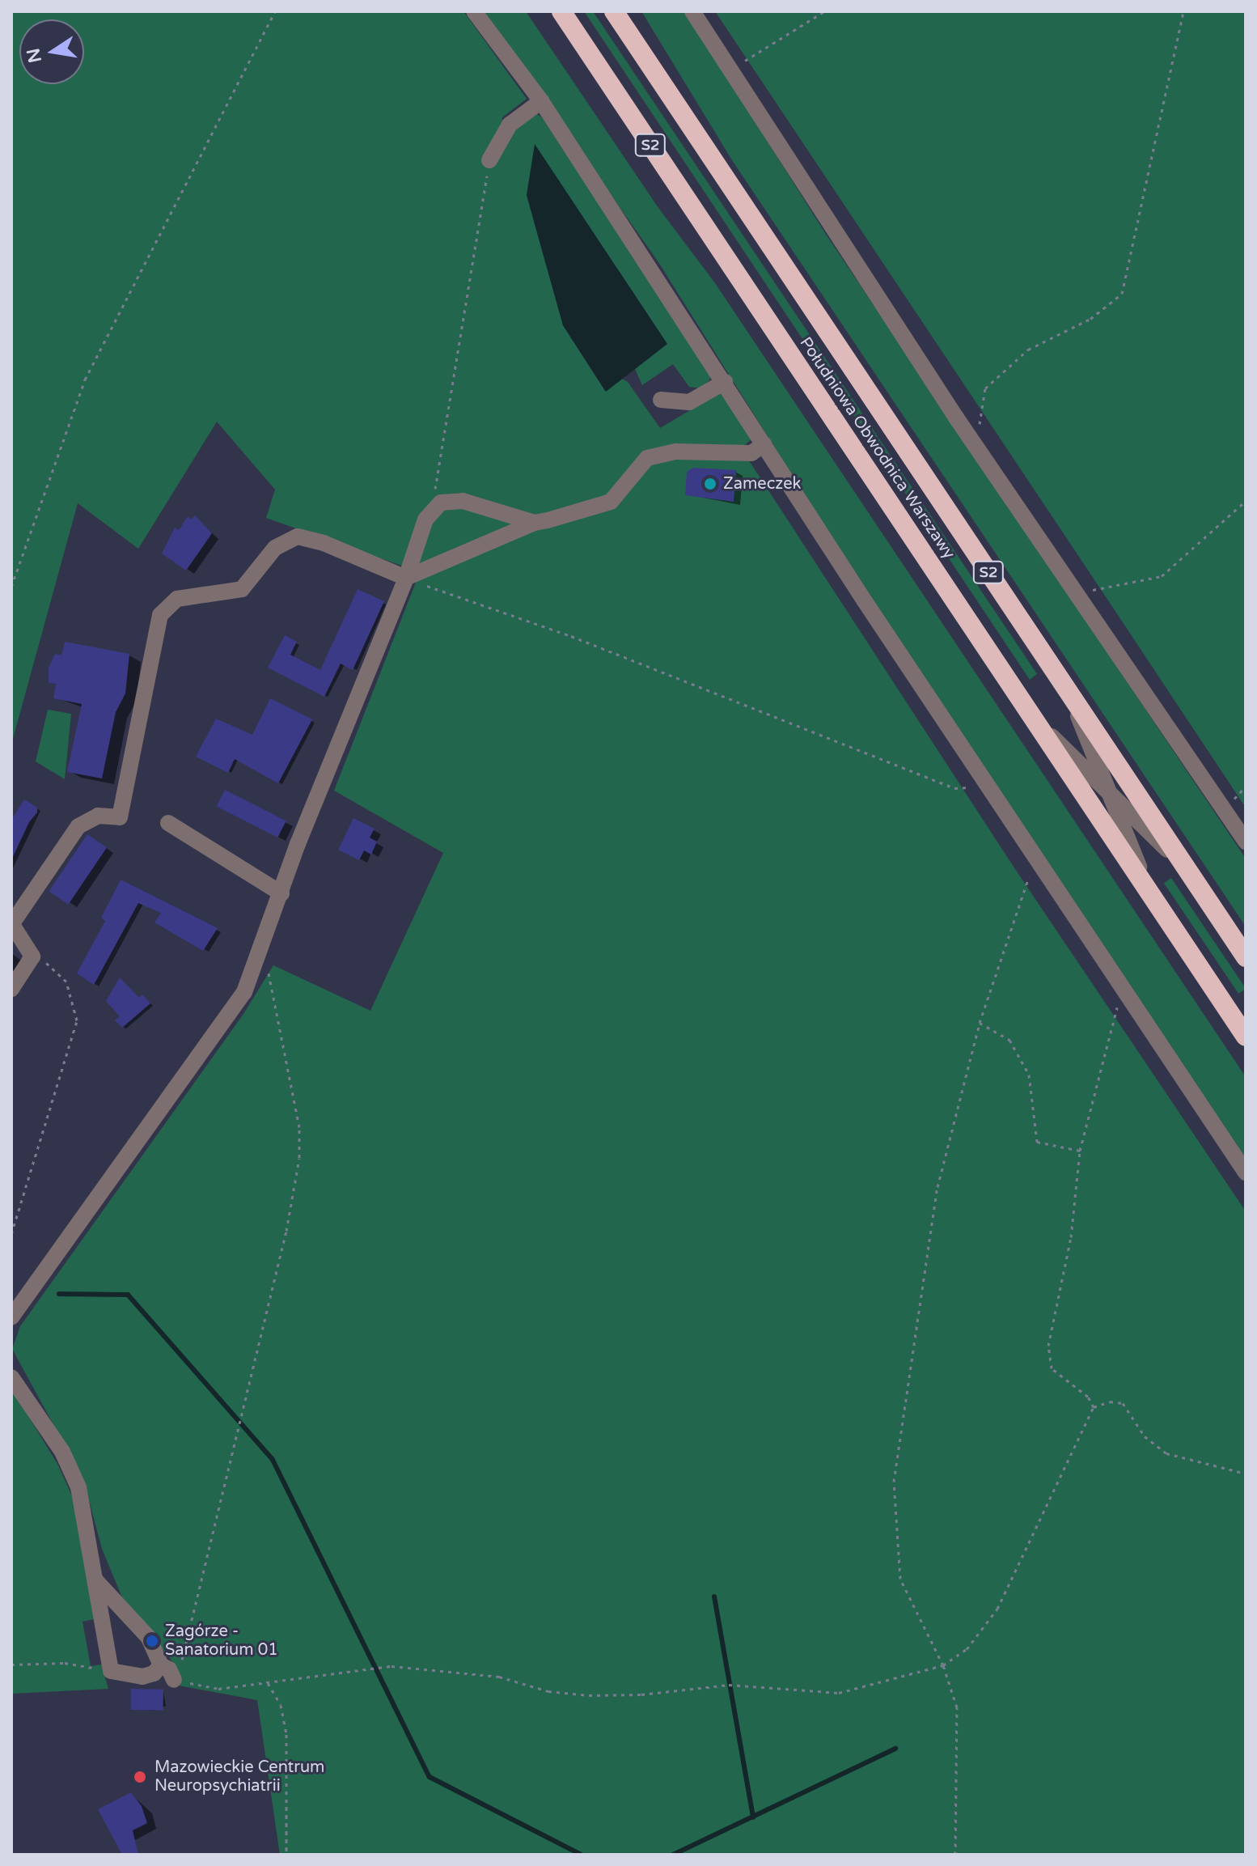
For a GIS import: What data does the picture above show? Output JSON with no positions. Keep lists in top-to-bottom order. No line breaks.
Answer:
{"streets":{"highway":["S2","Południowa Obwodnica Warszawy"]},"places":["Zameczek","Zagórze - Sanatorium 01","Mazowieckie Centrum Neuropsychiatrii"],"north":"left"}
